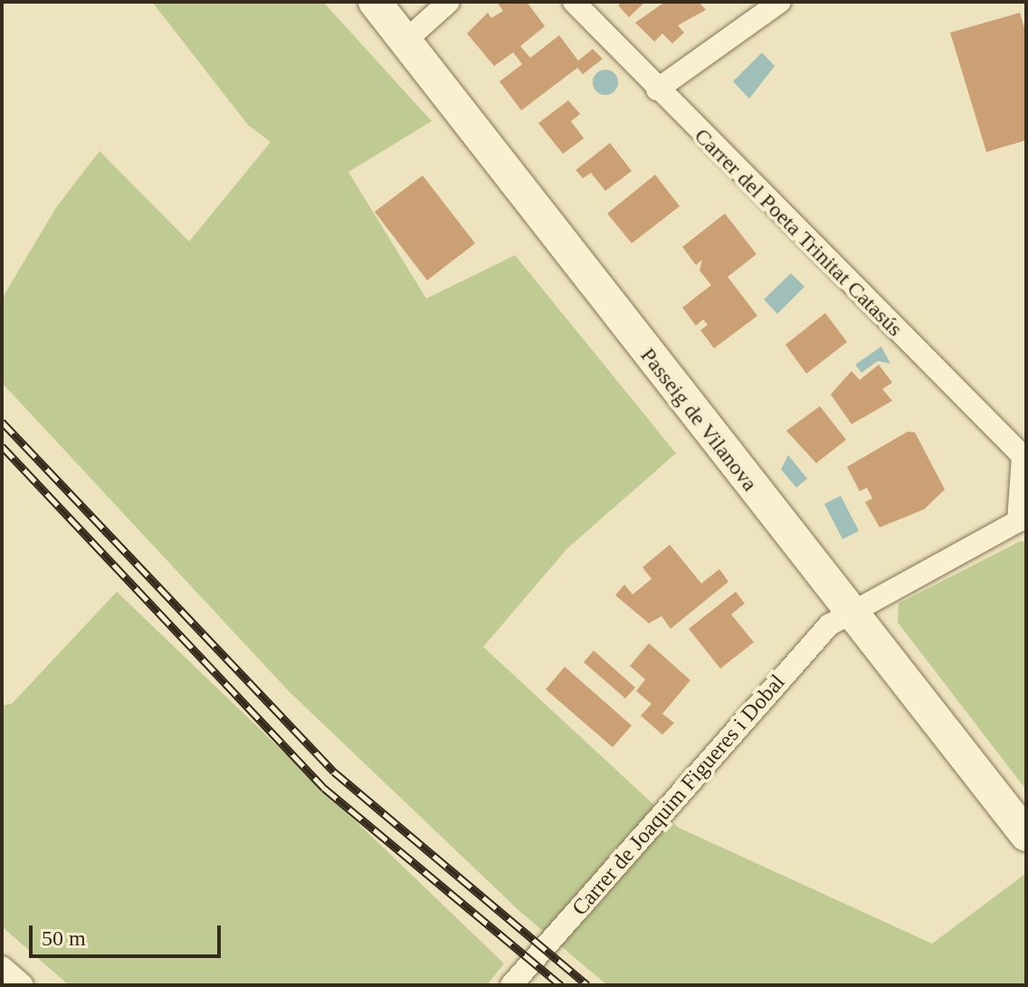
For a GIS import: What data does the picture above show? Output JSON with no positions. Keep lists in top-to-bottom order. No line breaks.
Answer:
{"streets":{"street":["Carrer del Poeta Trinitat Catasús","Passeig de Vilanova","Carrer de Joaquim Figueres i Dobal"]},"crossings":[["Passeig de Vilanova","Carrer de Joaquim Figueres i Dobal"]],"scale_bar":"50 m"}
